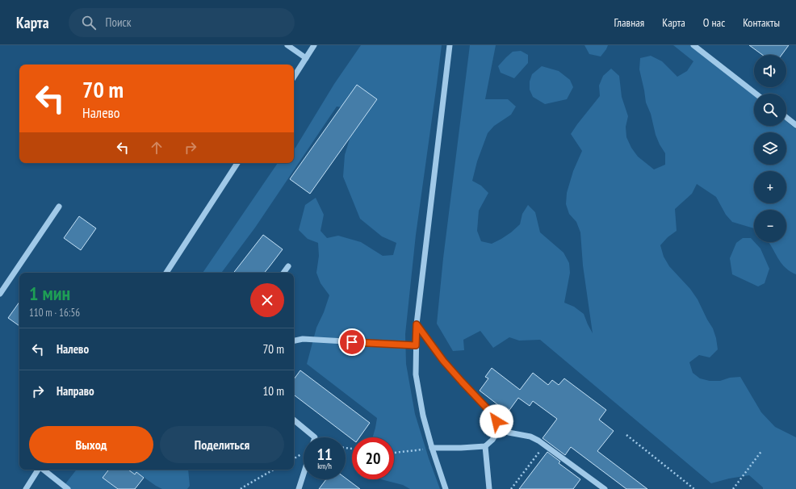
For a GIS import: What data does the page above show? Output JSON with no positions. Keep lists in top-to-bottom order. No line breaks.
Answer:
{"page":{"header":"Карта","search":"Поиск","nav":["Главная","Карта","О нас","Контакты"],"map_buttons":["+","−"],"turn":["70 m","Налево"],"heading":["1 мин","110 m · 16:56"],"list":[{"name":"Налево","value":"70 m"},{"name":"Направо","value":"10 m"}],"buttons":["Выход","Поделиться"],"speed":"11 km/h","limit":"20"}}
